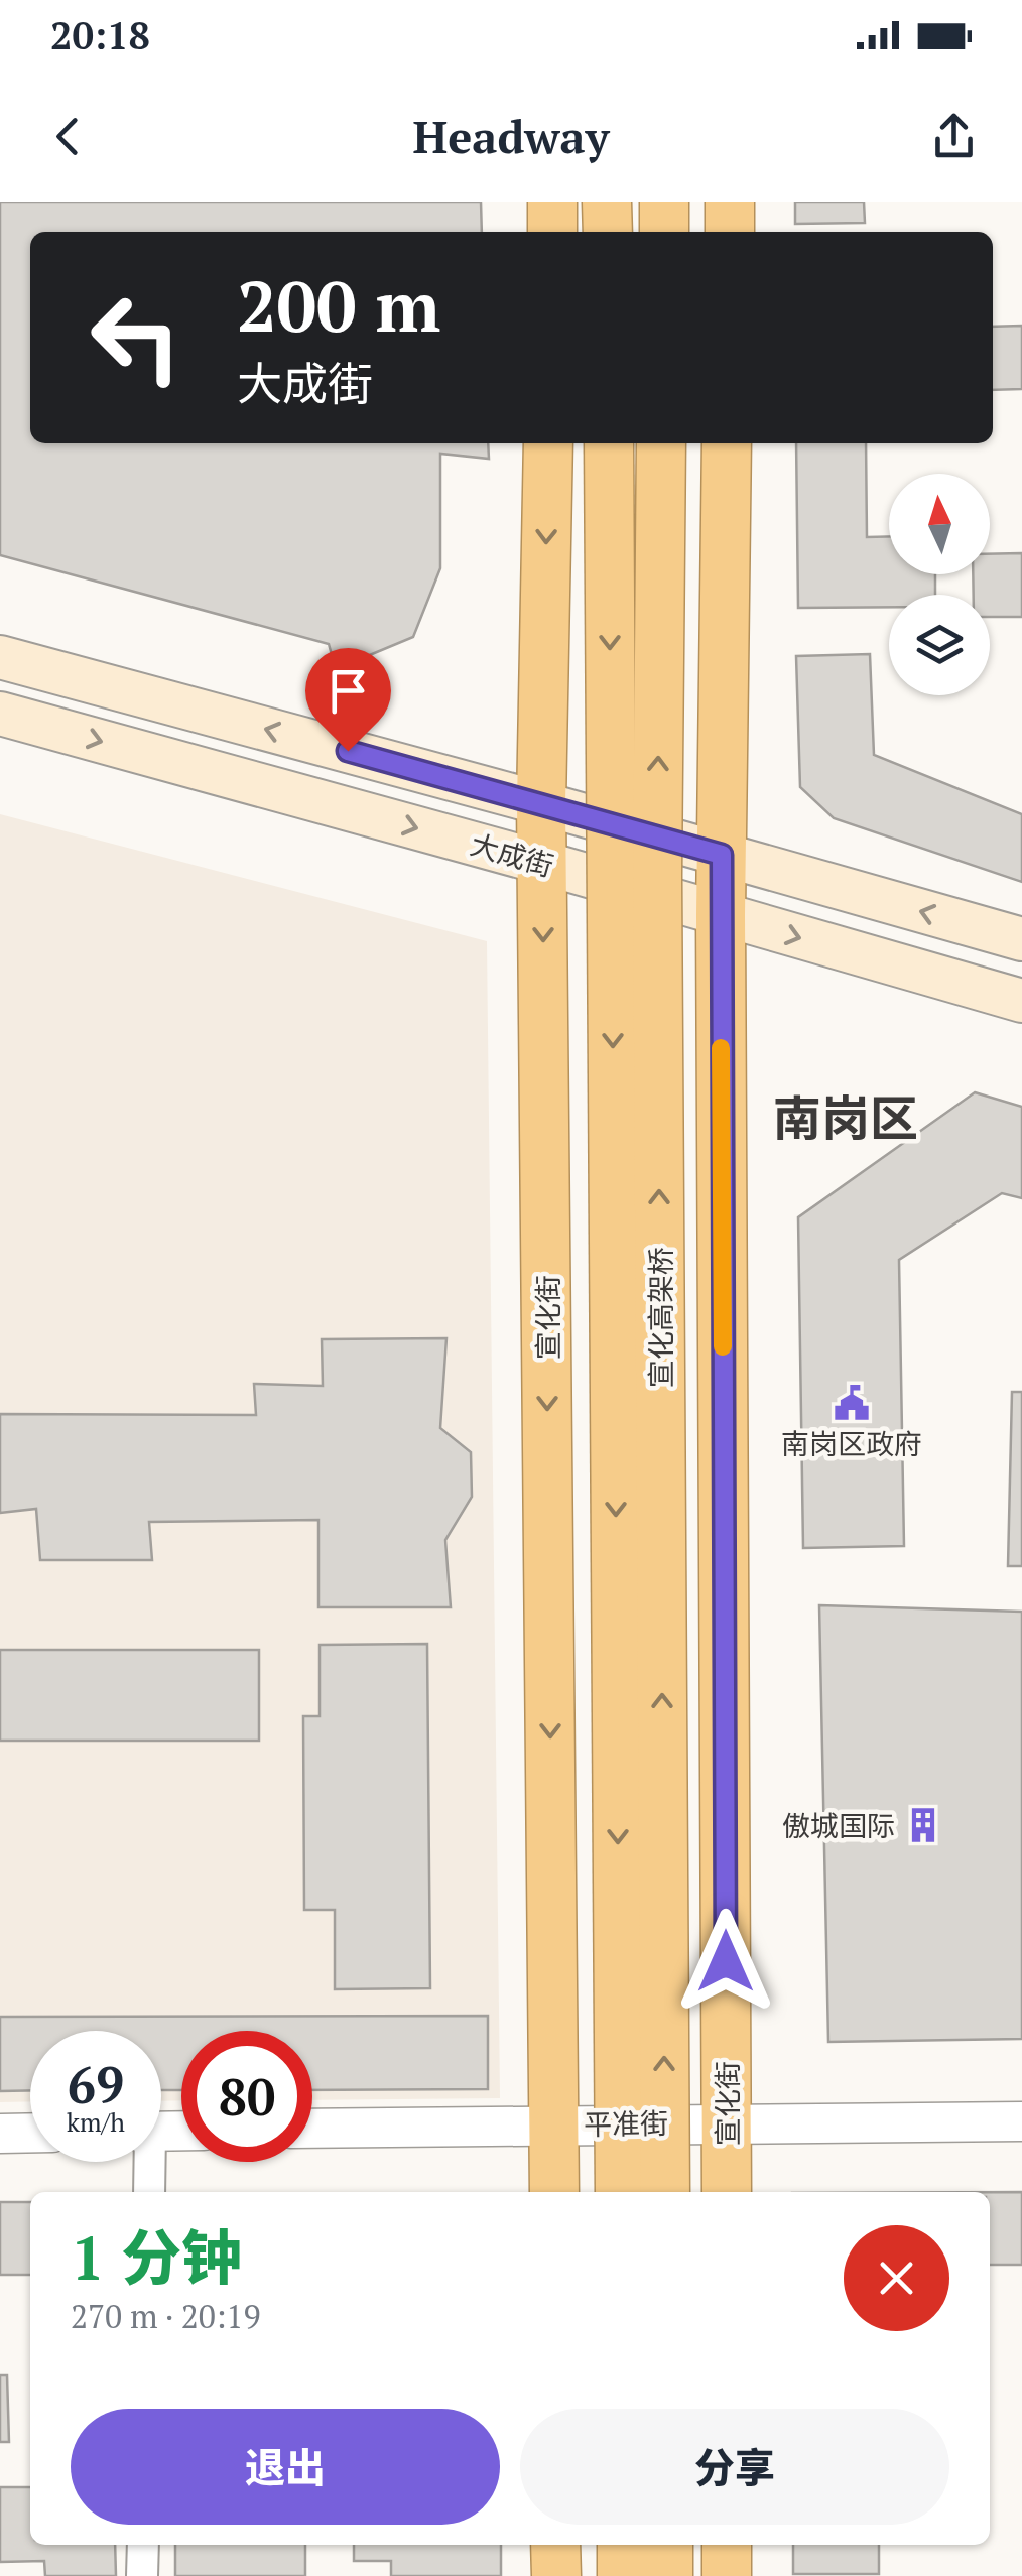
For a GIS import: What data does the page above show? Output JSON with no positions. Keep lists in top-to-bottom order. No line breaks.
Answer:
{"streets":{"highway":["宣化街","宣化高架桥"],"main road":["大成街"],"street":["平准街"]},"crossings":[["大成街","宣化街"],["宣化街","平准街"]],"districts":["南岗区"],"places":{"public building":["南岗区政府"],"building":["傲城国际"]},"north":"top","page":{"status":"20:18","header":"Headway","turn":["200 m","大成街"],"speed":"69 km/h","limit":"80","heading":["1 分钟","270 m · 20:19"],"buttons":["退出","分享"]}}
